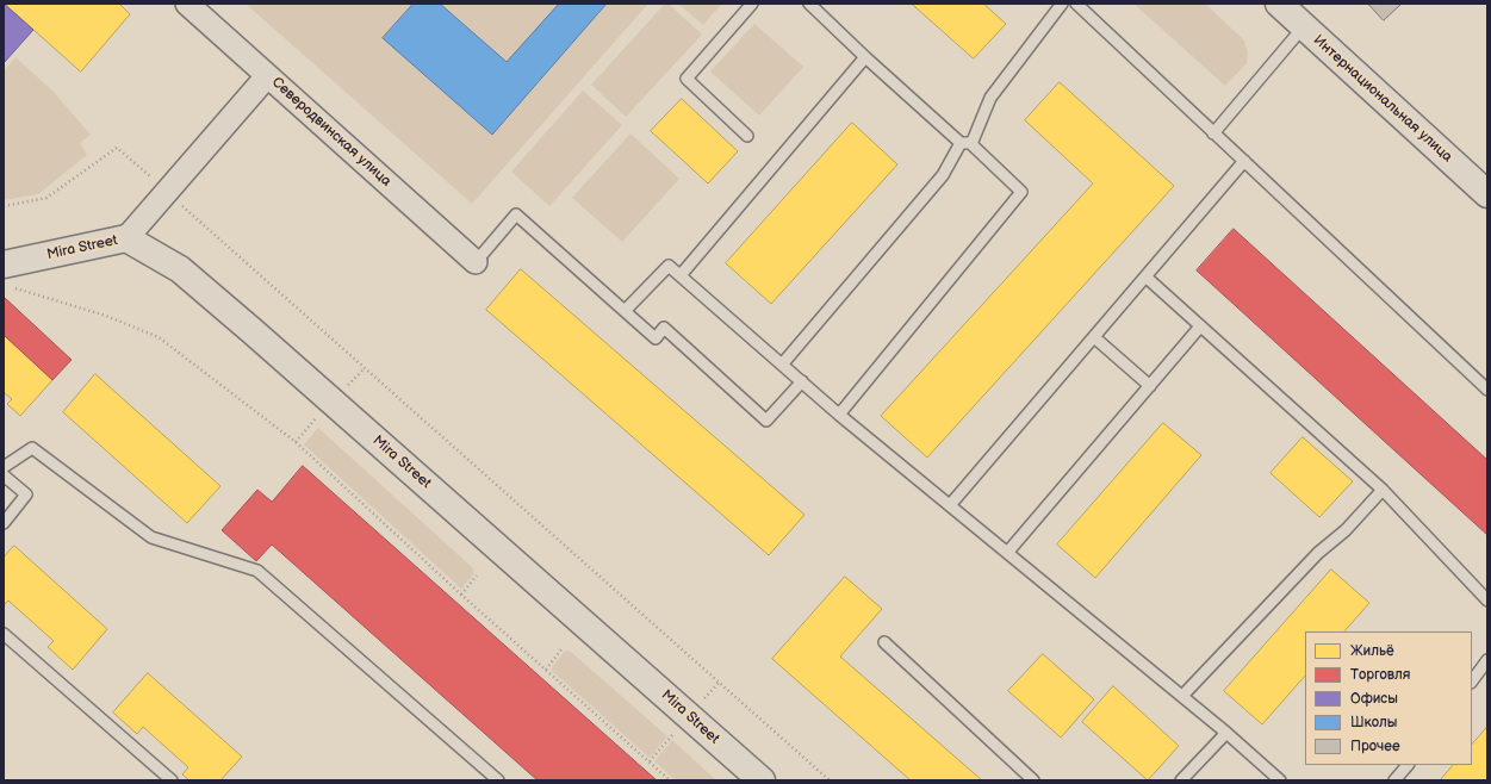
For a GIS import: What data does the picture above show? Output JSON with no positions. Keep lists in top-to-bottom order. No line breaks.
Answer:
{"streets":{"main road":["Интернациональная улица","Mira Street"],"street":["Северодвинская улица"]},"legend":["Жильё","Торговля","Офисы","Школы","Прочее"]}
